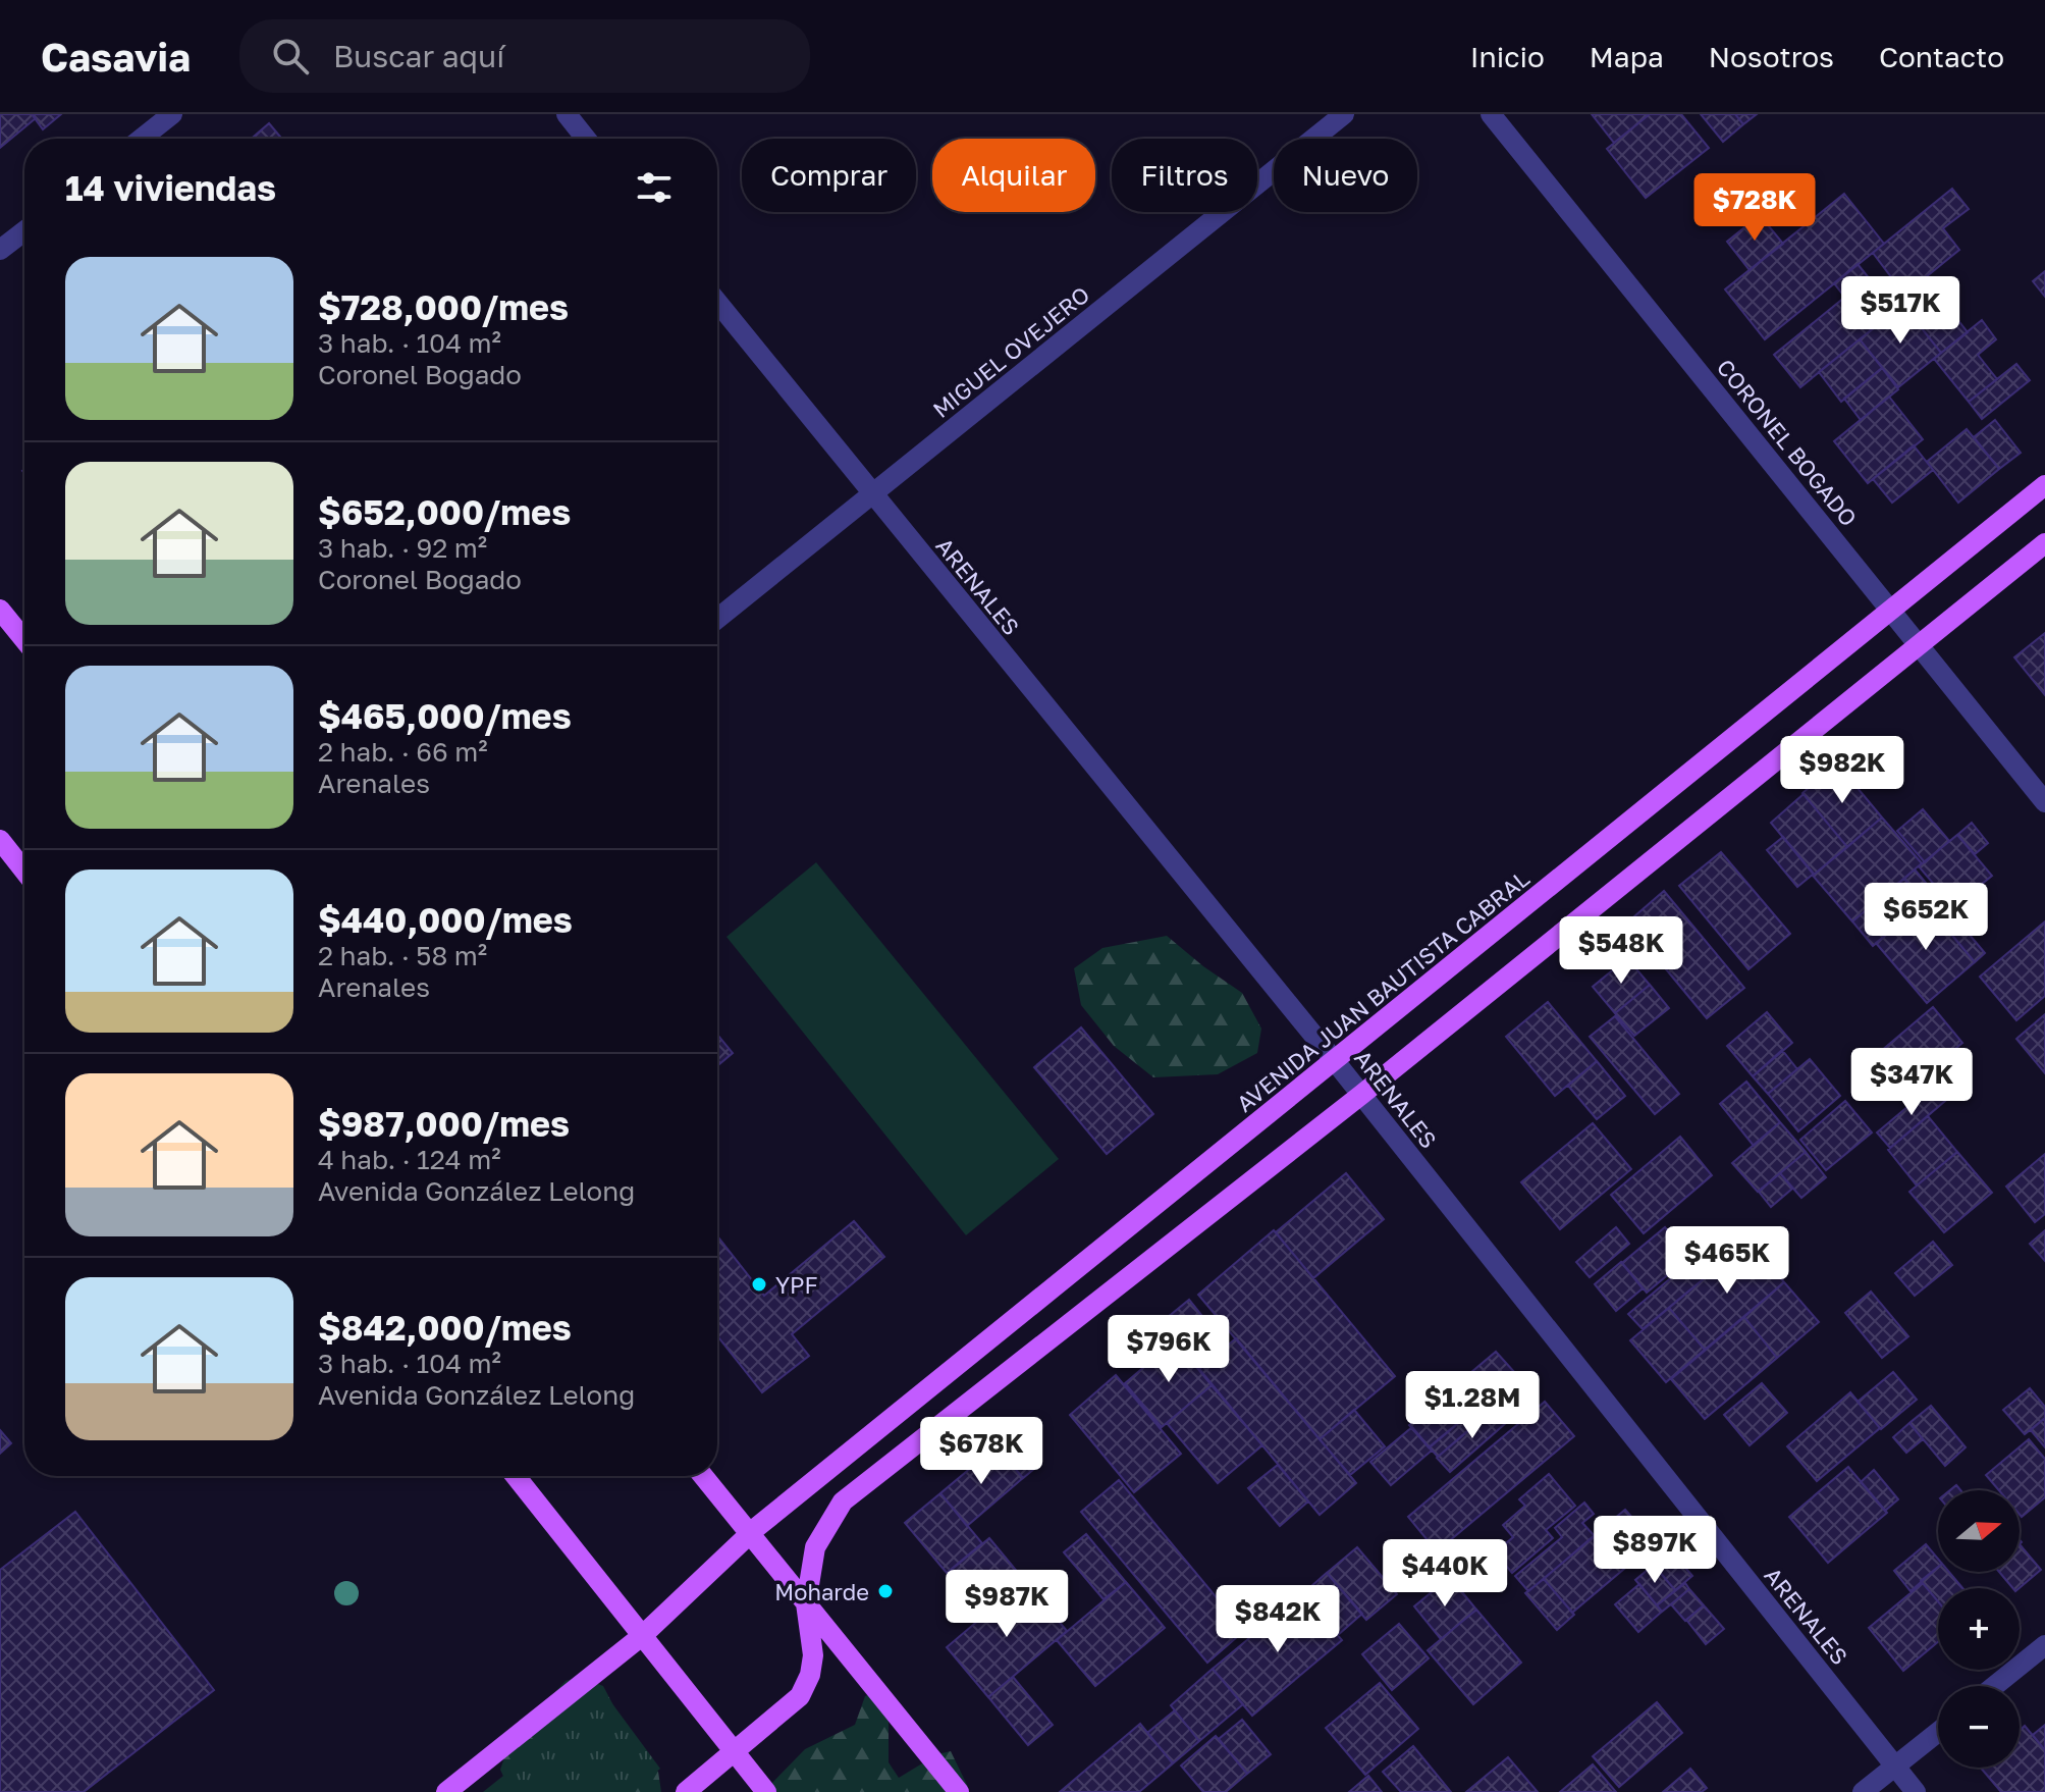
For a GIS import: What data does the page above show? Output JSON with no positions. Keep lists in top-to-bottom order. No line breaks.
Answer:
{"streets":{"main road":["AVENIDA JUAN BAUTISTA CABRAL"],"street":["MIGUEL OVEJERO","CORONEL BOGADO","ARENALES"]},"crossings":[["MIGUEL OVEJERO","ARENALES"],["CORONEL BOGADO","AVENIDA JUAN BAUTISTA CABRAL"],["ARENALES","AVENIDA JUAN BAUTISTA CABRAL"]],"places":["YPF","Moharde"],"north":"right","page":{"header":"Casavia","search":"Buscar aquí","nav":["Inicio","Mapa","Nosotros","Contacto"],"chip":["Comprar","Alquilar","Filtros","Nuevo"],"heading":"14 viviendas","price":["$728K","$517K","$982K","$652K","$548K","$347K","$465K","$796K","$1.28M","$678K","$897K","$440K","$987K","$842K"],"list":[{"name":"$728,000/mes","note":"3 hab. · 104 m² · Coronel Bogado"},{"name":"$652,000/mes","note":"3 hab. · 92 m² · Coronel Bogado"},{"name":"$465,000/mes","note":"2 hab. · 66 m² · Arenales"},{"name":"$440,000/mes","note":"2 hab. · 58 m² · Arenales"},{"name":"$987,000/mes","note":"4 hab. · 124 m² · Avenida González Lelong"},{"name":"$842,000/mes","note":"3 hab. · 104 m² · Avenida González Lelong"}],"map_buttons":["+","−"]}}
